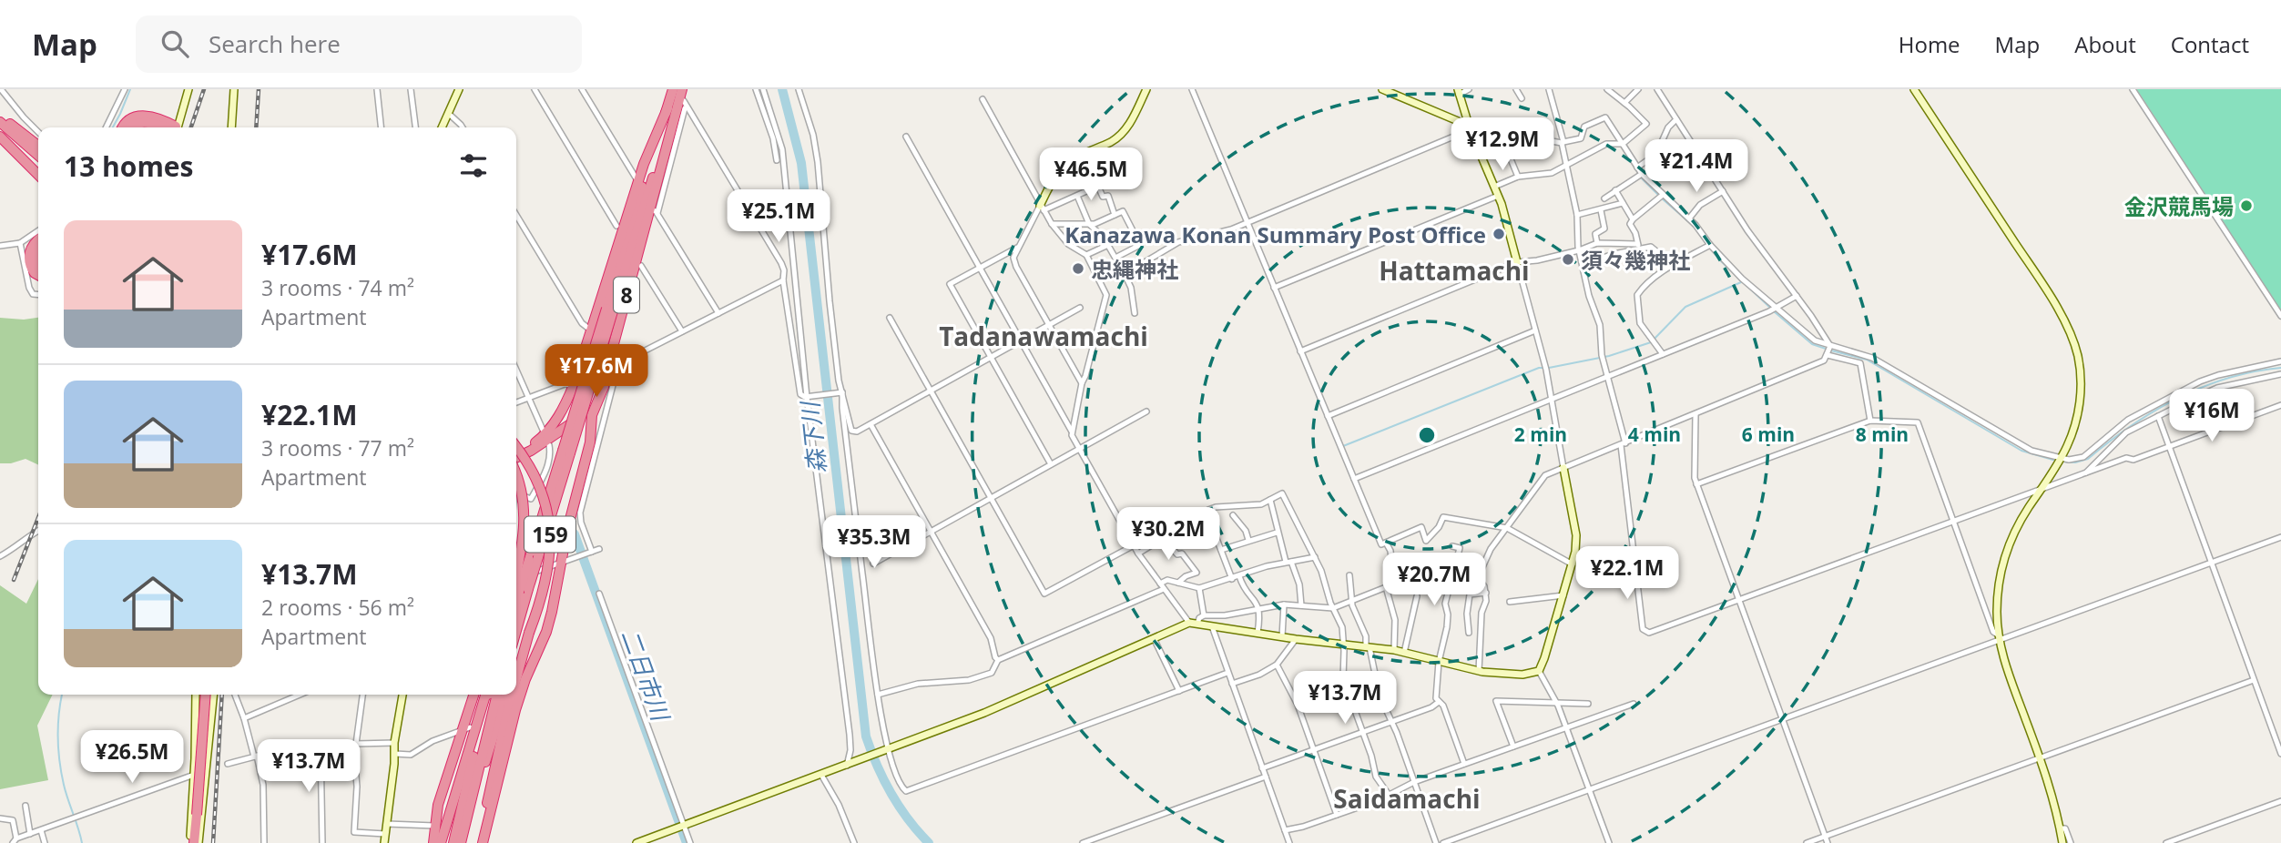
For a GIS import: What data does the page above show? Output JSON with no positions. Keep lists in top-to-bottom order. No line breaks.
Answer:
{"streets":{"highway":["8","159"]},"crossings":[["8","159"]],"districts":["Hattamachi","Tadanawamachi","Saidamachi"],"water":["森下川","二日市川"],"places":["金沢競馬場","Kanazawa Konan Summary Post Office","須々幾神社","忠縄神社"],"page":{"header":"Map","search":"Search here","nav":["Home","Map","About","Contact"],"price":["¥12.9M","¥21.4M","¥46.5M","¥25.1M","¥17.6M","¥16M","¥30.2M","¥35.3M","¥22.1M","¥20.7M","¥13.7M","¥26.5M","¥13.7M"],"heading":"13 homes","list":[{"name":"¥17.6M","note":"3 rooms · 74 m² · Apartment"},{"name":"¥22.1M","note":"3 rooms · 77 m² · Apartment"},{"name":"¥13.7M","note":"2 rooms · 56 m² · Apartment"}]},"rings":["2 min","4 min","6 min","8 min"]}
